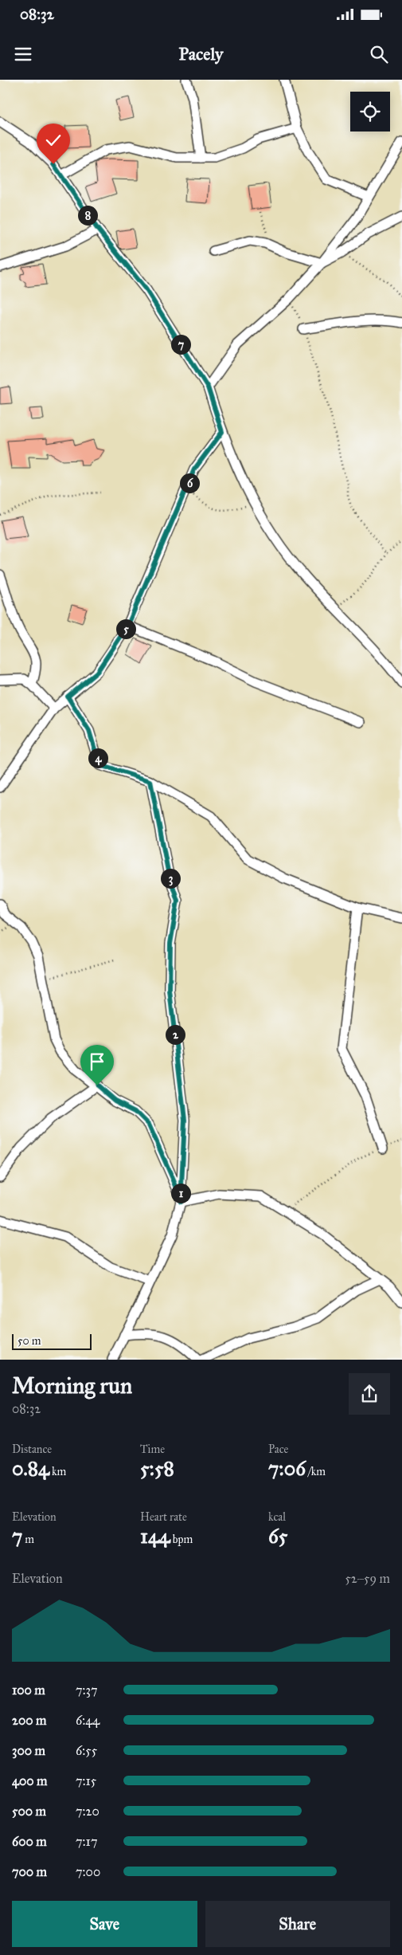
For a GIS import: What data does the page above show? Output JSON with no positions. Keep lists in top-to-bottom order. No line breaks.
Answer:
{"scale_bar":"50 m","page":{"status":"08:32","header":"Pacely","pins":["8","7","6","5","4","3","2","1"],"scale":"50 m","heading":["Morning run","08:32"],"stats":[["Distance","0.84 km"],["Time","5:58"],["Pace","7:06 /km"],["Elevation","7 m"],["Heart rate","144 bpm"],["kcal","65"]],"chart":["Elevation","52–59 m"],"list":[{"name":"100 m","note":"7:37"},{"name":"200 m","note":"6:44"},{"name":"300 m","note":"6:55"},{"name":"400 m","note":"7:15"},{"name":"500 m","note":"7:20"},{"name":"600 m","note":"7:17"},{"name":"700 m","note":"7:00"}],"buttons":["Save","Share"]}}
